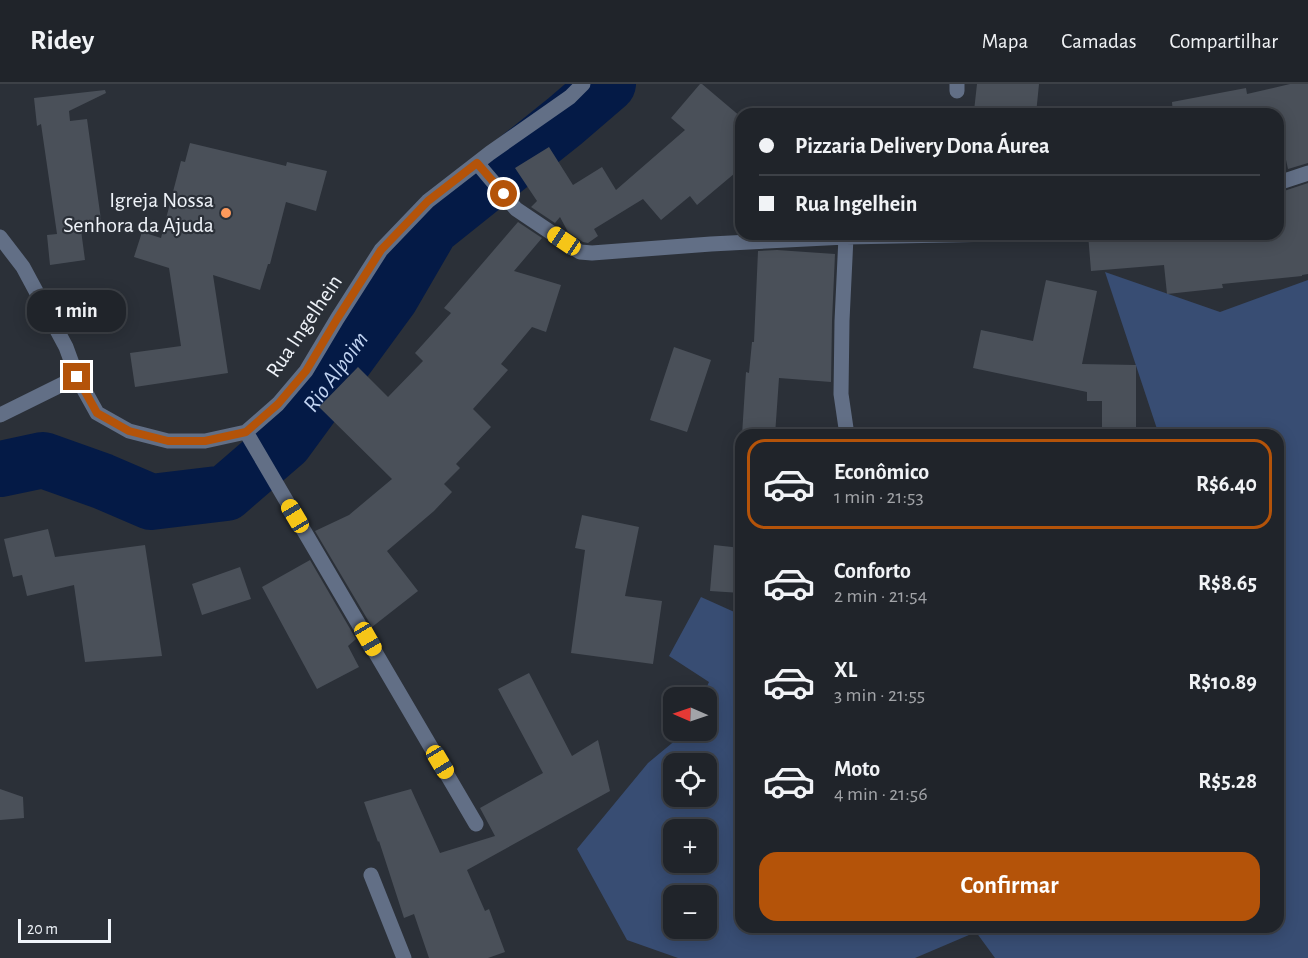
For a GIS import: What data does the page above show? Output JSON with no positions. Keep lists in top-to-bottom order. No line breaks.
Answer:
{"streets":{"street":["Rua Ingelhein"]},"water":["Rio Alpoim"],"places":["Igreja Nossa Senhora da Ajuda"],"scale_bar":"20 m","north":"left","page":{"header":"Ridey","nav":["Mapa","Camadas","Compartilhar"],"banner":["Pizzaria Delivery Dona Áurea","Rua Ingelhein"],"bubble":"1 min","list":[{"name":"Econômico","note":"1 min · 21:53","value":"R$6.40"},{"name":"Conforto","note":"2 min · 21:54","value":"R$8.65"},{"name":"XL","note":"3 min · 21:55","value":"R$10.89"},{"name":"Moto","note":"4 min · 21:56","value":"R$5.28"}],"map_buttons":["+","−"],"buttons":"Confirmar","scale":"20 m"}}
